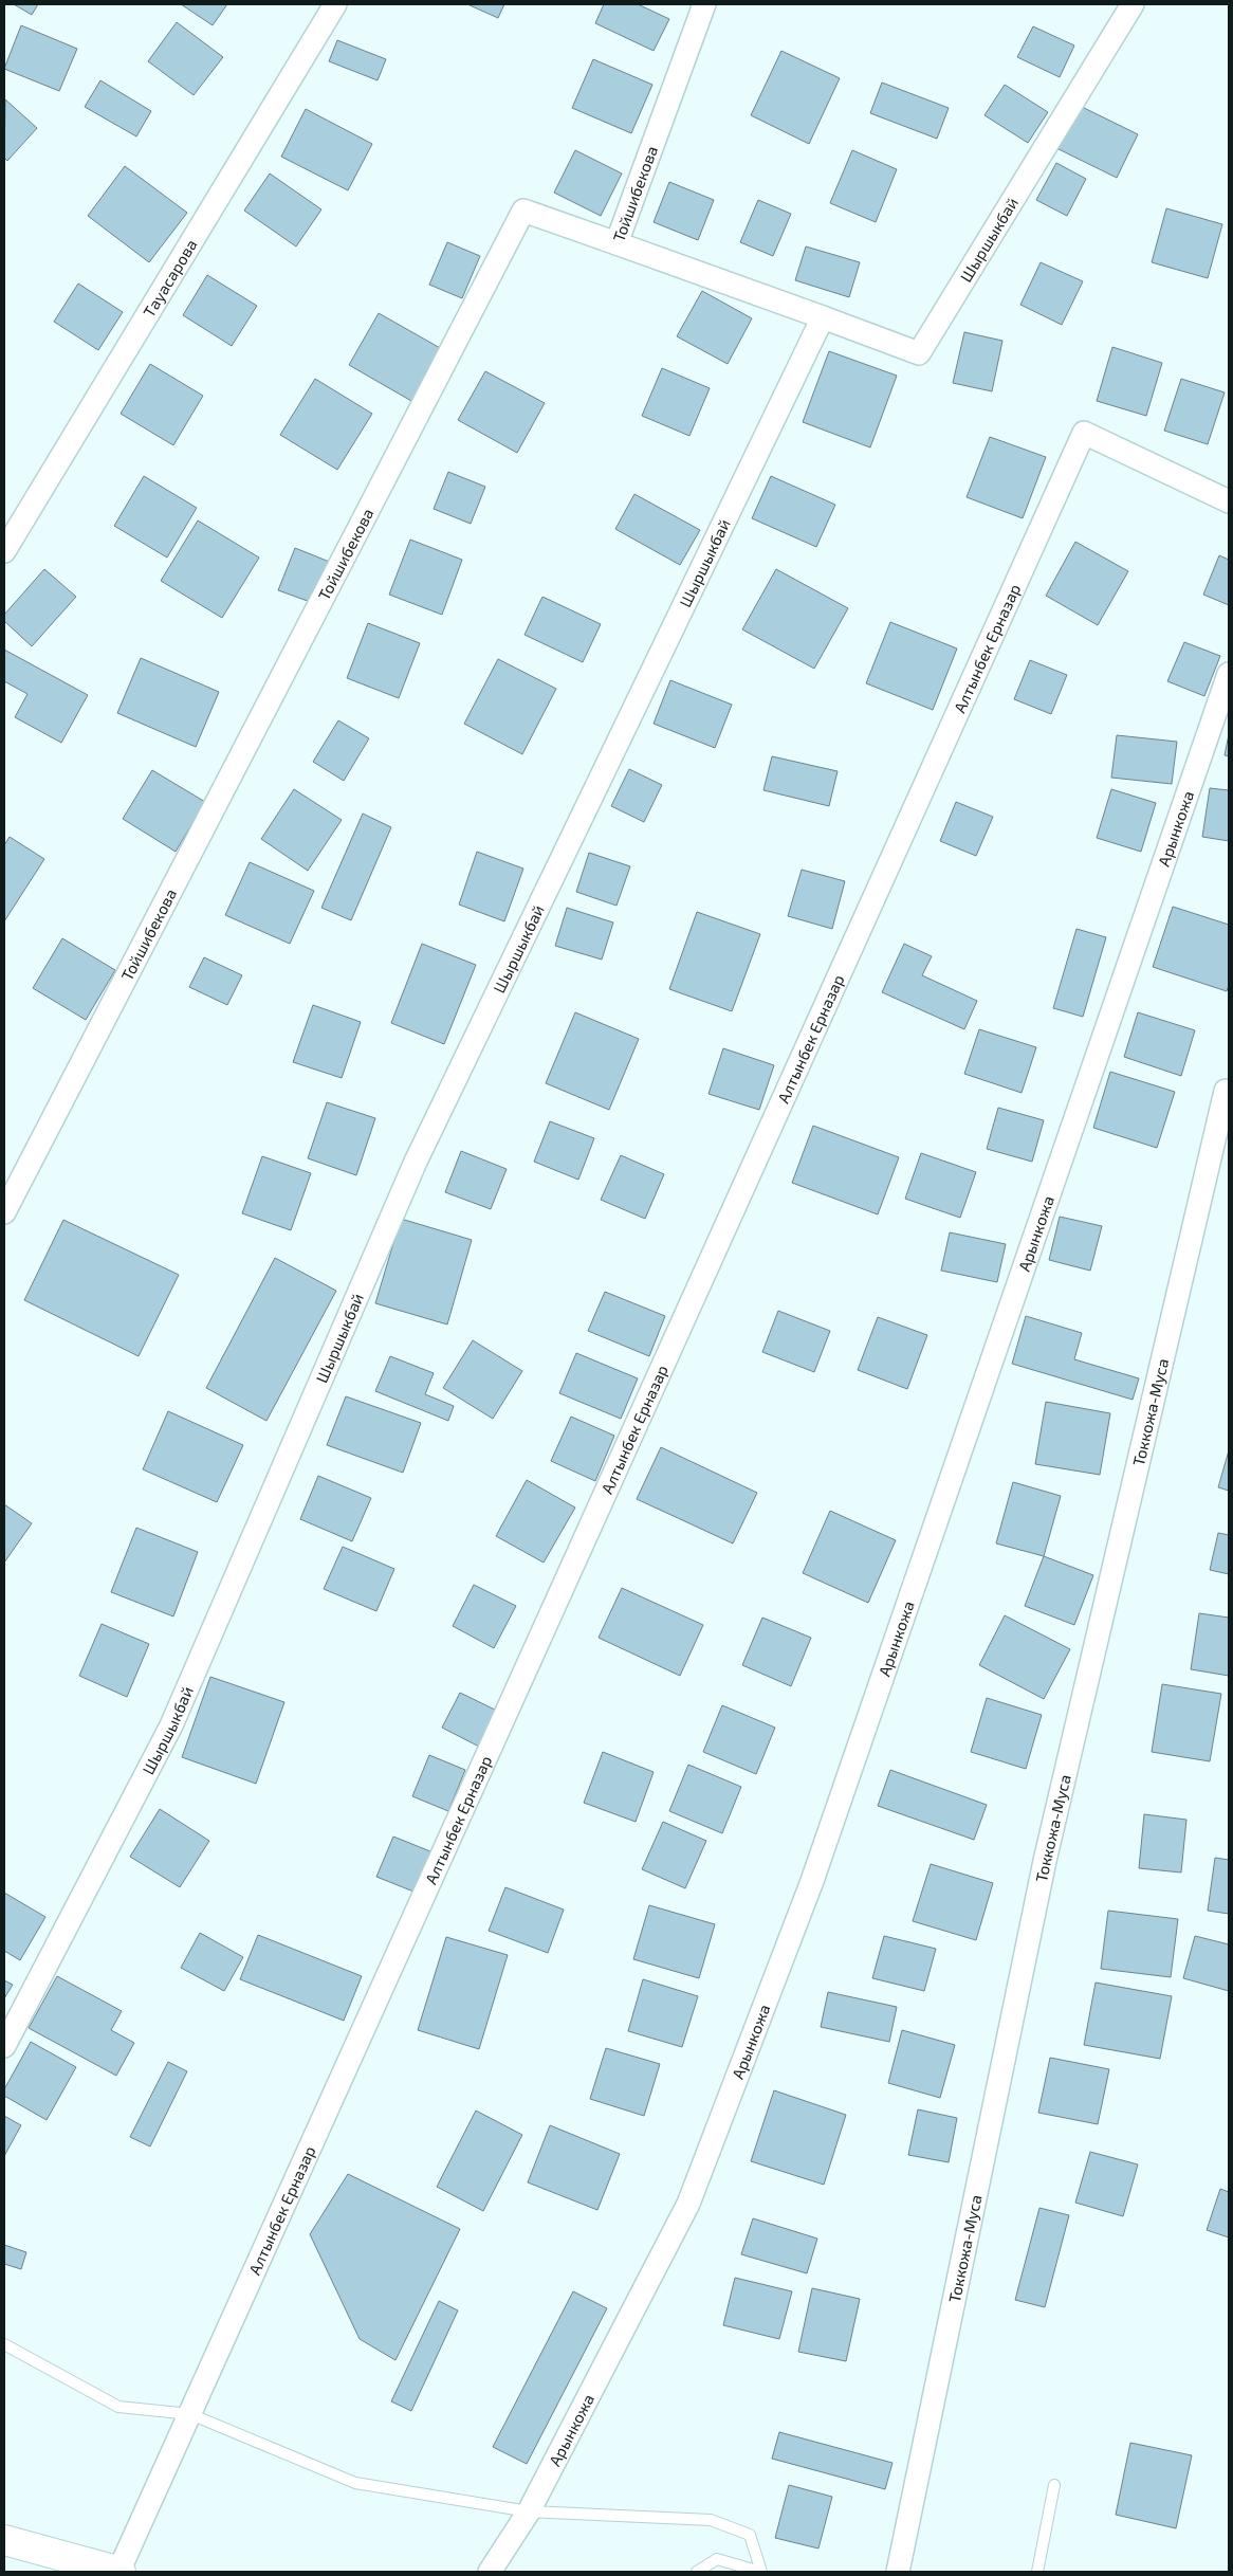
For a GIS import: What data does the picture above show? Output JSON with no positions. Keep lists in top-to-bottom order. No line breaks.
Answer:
{"streets":{"street":["Тойшибекова","Шыршыкбай","Тауасарова","Алтынбек Ерназар","Арынкожа","Токкожа-Муса"]}}
